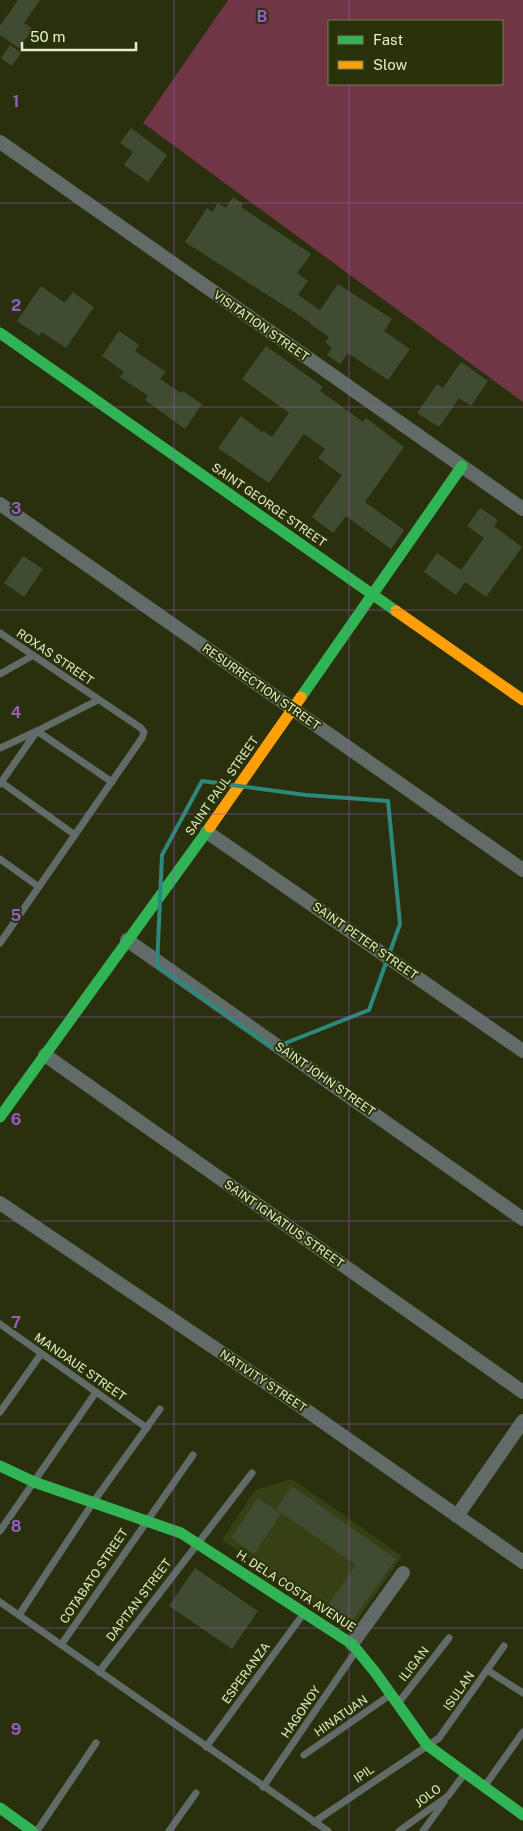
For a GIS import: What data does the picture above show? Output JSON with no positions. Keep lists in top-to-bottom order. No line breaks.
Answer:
{"streets":{"street":["VISITATION STREET","SAINT GEORGE STREET","RESURRECTION STREET","SAINT PAUL STREET","SAINT PETER STREET","SAINT JOHN STREET","SAINT IGNATIUS STREET","NATIVITY STREET","H. DELA COSTA AVENUE"],"lane":["ROXAS STREET","MANDAUE STREET","COTABATO STREET","DAPITAN STREET","ILIGAN","ESPERANZA","ISULAN","HAGONOY","HINATUAN","IPIL","JOLO"]},"crossings":[["VISITATION STREET","SAINT PAUL STREET"],["SAINT GEORGE STREET","SAINT PAUL STREET"],["RESURRECTION STREET","SAINT PAUL STREET"],["SAINT PAUL STREET","SAINT PETER STREET"],["SAINT PAUL STREET","SAINT JOHN STREET"],["SAINT PAUL STREET","SAINT IGNATIUS STREET"],["COTABATO STREET","H. DELA COSTA AVENUE"],["H. DELA COSTA AVENUE","DAPITAN STREET"],["H. DELA COSTA AVENUE","ILIGAN"],["H. DELA COSTA AVENUE","ESPERANZA"],["H. DELA COSTA AVENUE","ISULAN"],["H. DELA COSTA AVENUE","HAGONOY"],["H. DELA COSTA AVENUE","HINATUAN"],["H. DELA COSTA AVENUE","IPIL"],["H. DELA COSTA AVENUE","JOLO"],["ILIGAN","HINATUAN"],["ISULAN","IPIL"]],"legend":["Fast","Slow"],"scale_bar":"50 m","grid":{"columns":["B"],"rows":["1","2","3","4","5","6","7","8","9"]}}
